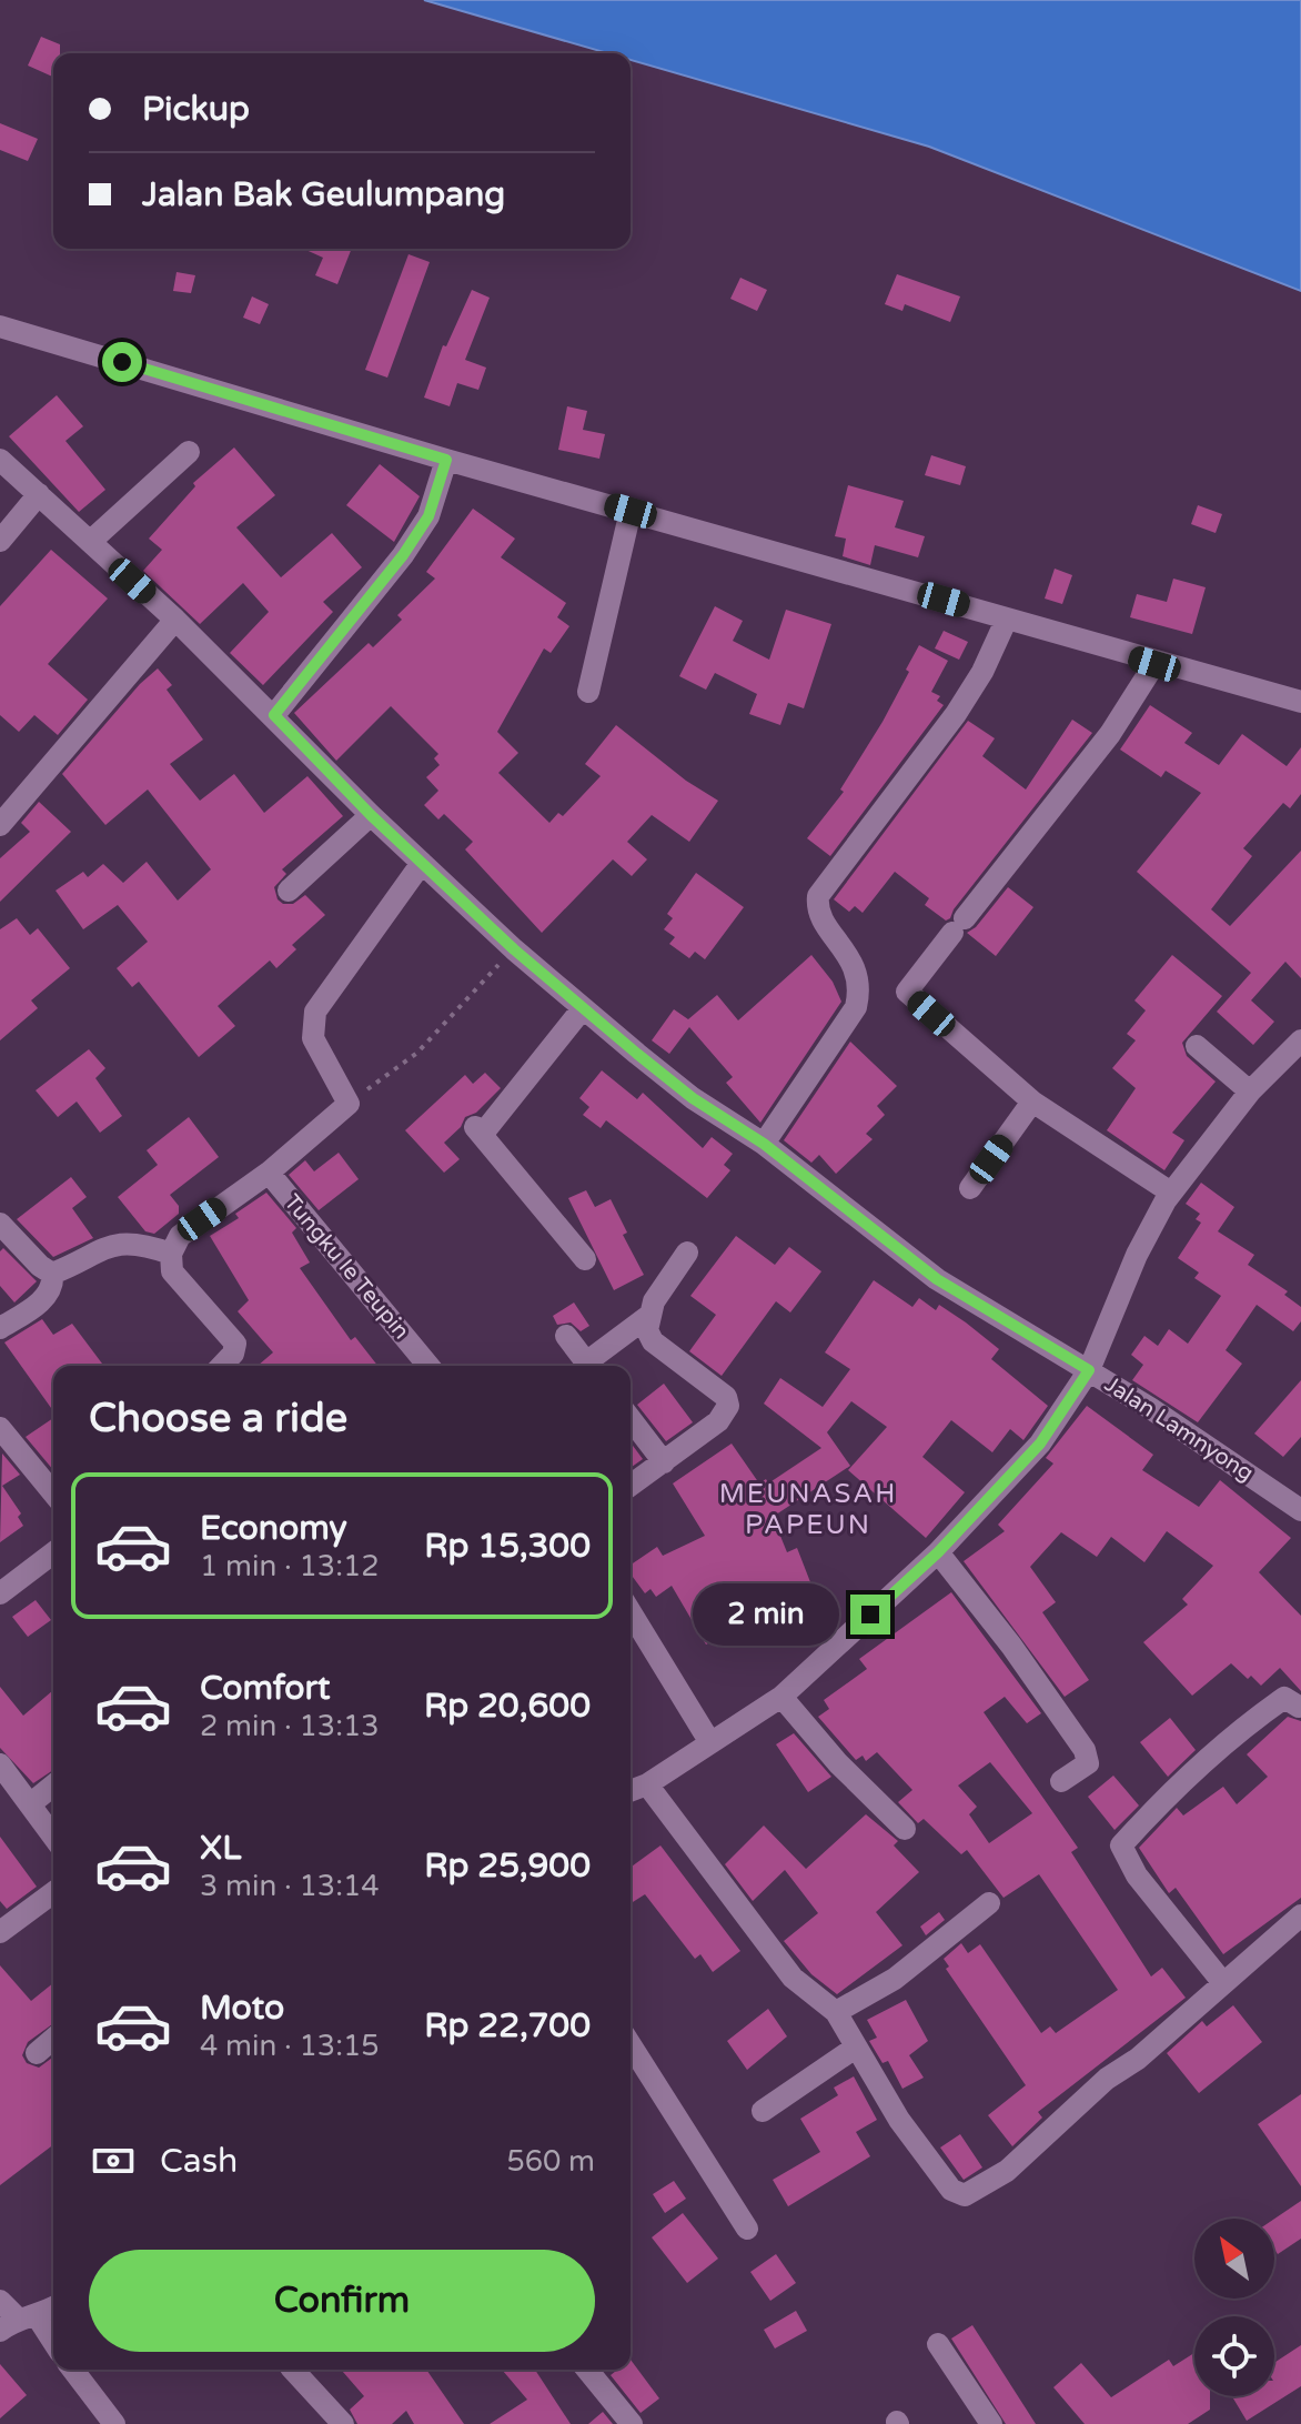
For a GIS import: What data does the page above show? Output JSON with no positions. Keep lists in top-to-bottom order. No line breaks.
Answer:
{"streets":{"street":["Tungku Ie Teupin","Jalan Lamnyong"]},"districts":["MEUNASAH PAPEUN"],"north":"top left","page":{"banner":["Pickup","Jalan Bak Geulumpang"],"heading":"Choose a ride","list":[{"name":"Economy","note":"1 min · 13:12","value":"Rp 15,300"},{"name":"Comfort","note":"2 min · 13:13","value":"Rp 20,600"},{"name":"XL","note":"3 min · 13:14","value":"Rp 25,900"},{"name":"Moto","note":"4 min · 13:15","value":"Rp 22,700"}],"bubble":"2 min","pay":["Cash","560 m"],"buttons":"Confirm"}}
